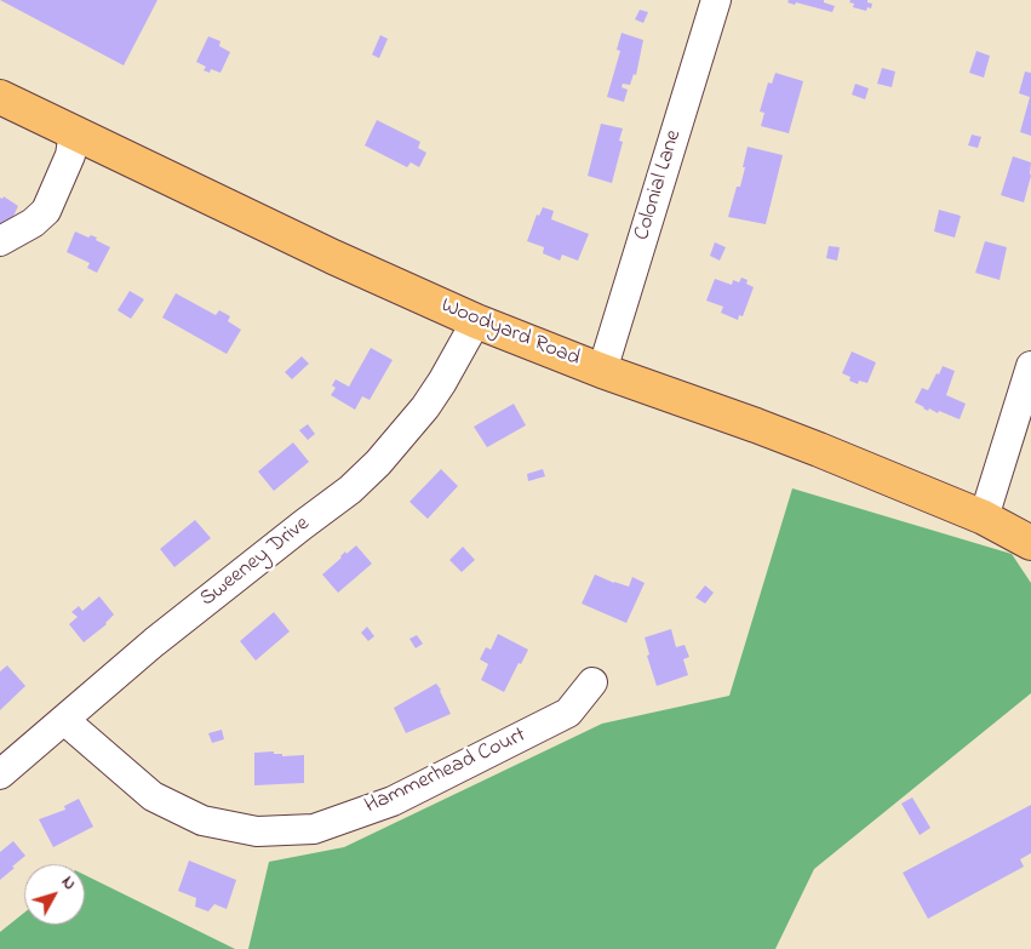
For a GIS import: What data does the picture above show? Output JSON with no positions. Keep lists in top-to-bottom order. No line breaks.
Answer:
{"streets":{"main road":["Woodyard Road"],"street":["Colonial Lane","Sweeney Drive","Hammerhead Court"]},"crossings":[["Colonial Lane","Woodyard Road"],["Woodyard Road","Sweeney Drive"],["Sweeney Drive","Hammerhead Court"]],"north":"top right"}
